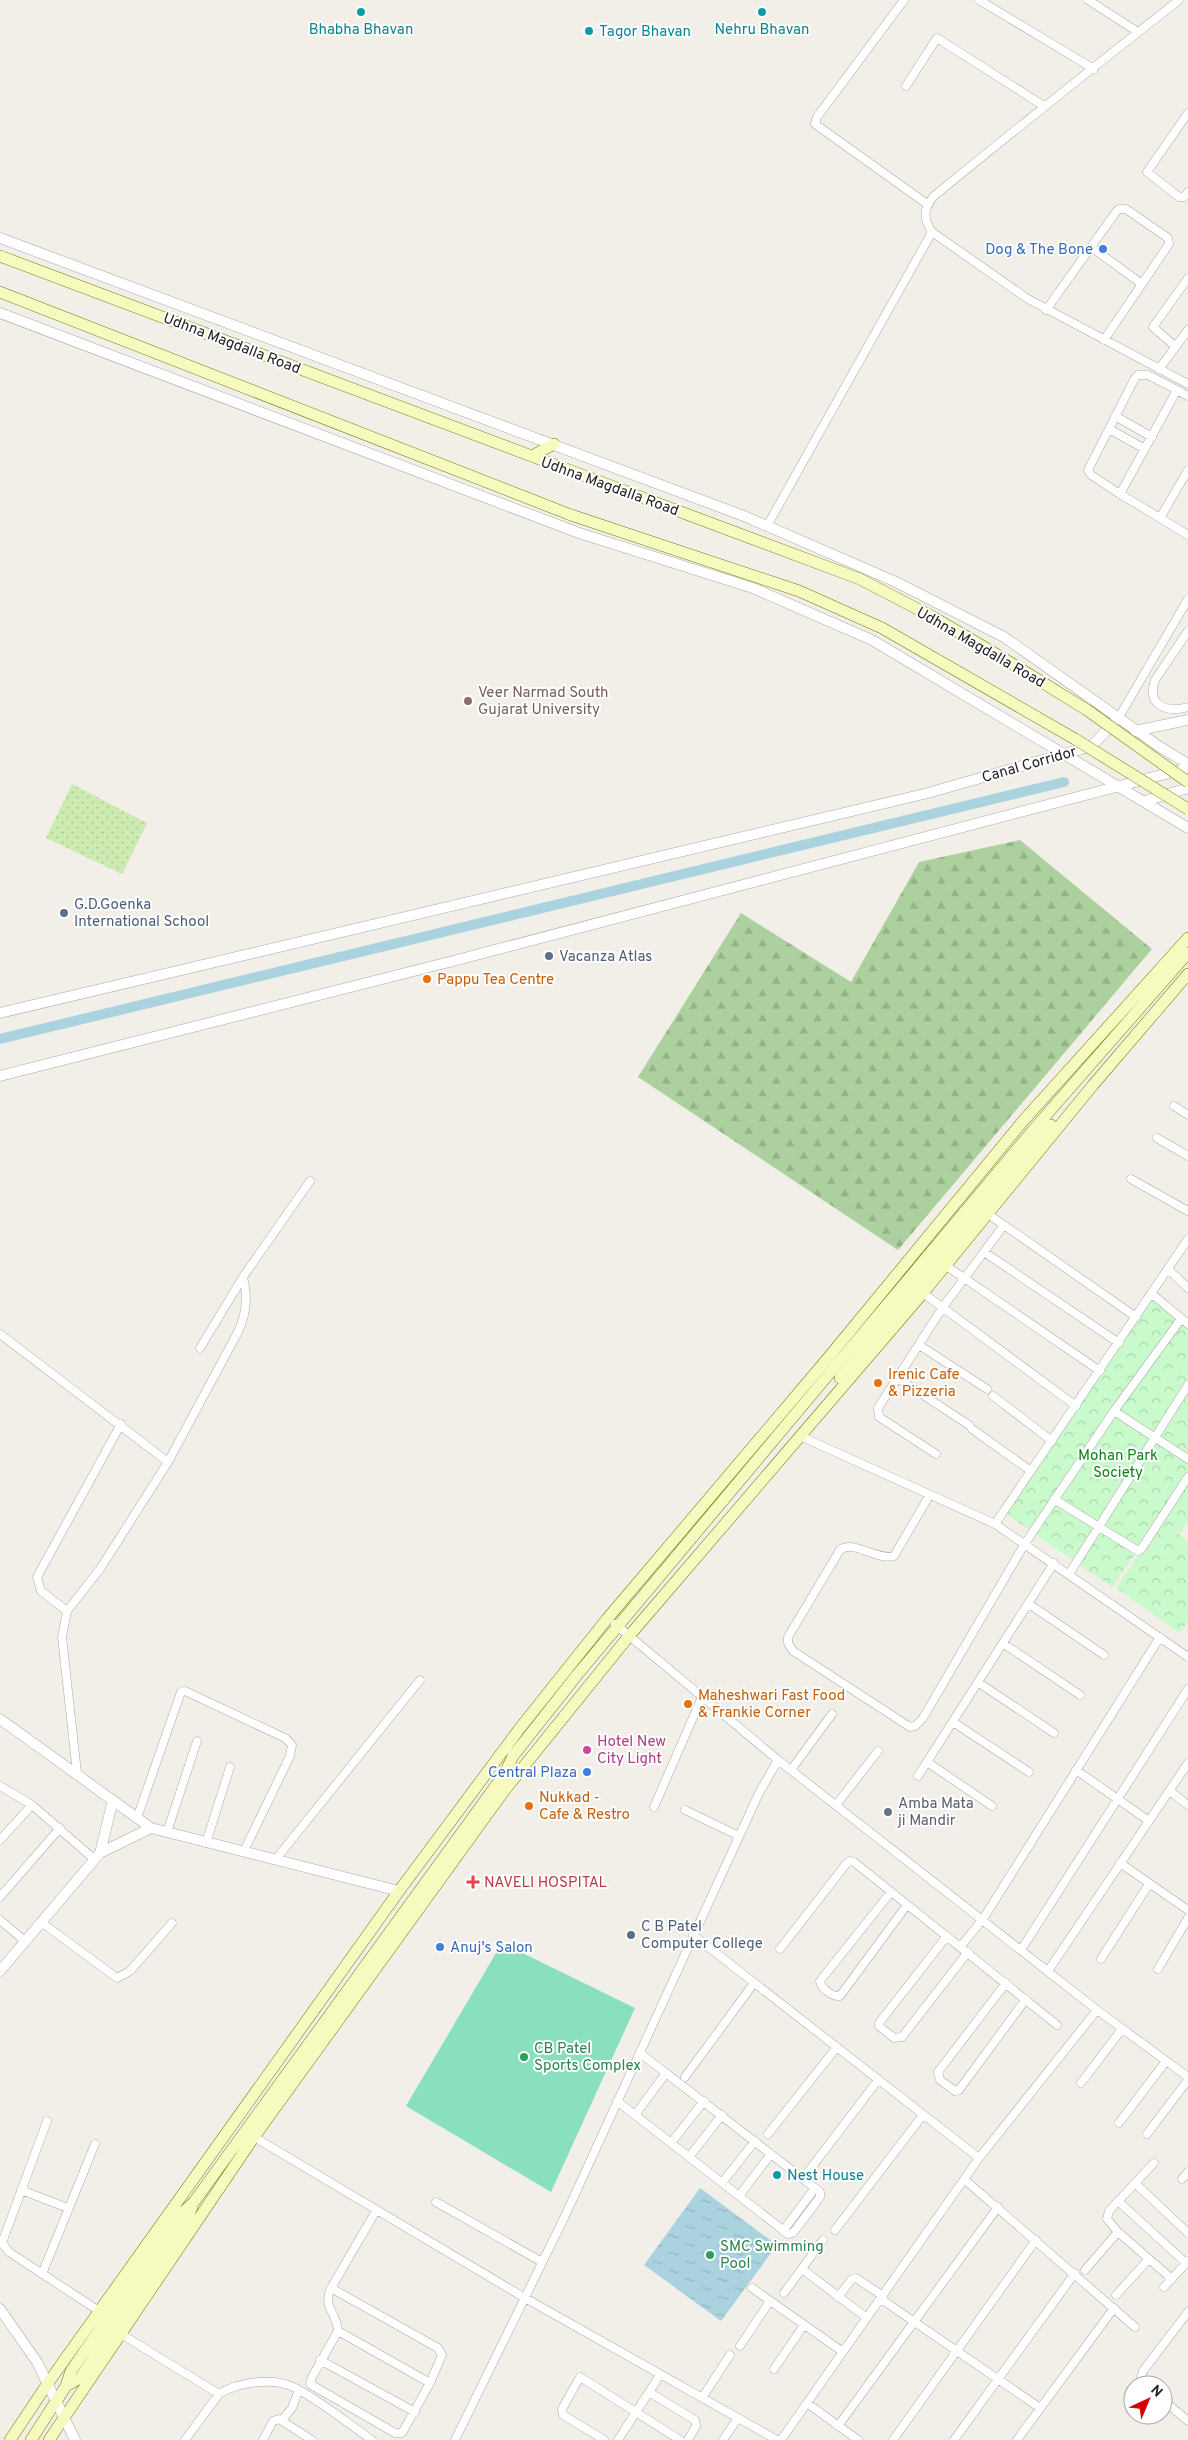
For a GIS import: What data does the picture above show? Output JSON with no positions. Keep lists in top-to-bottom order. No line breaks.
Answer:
{"streets":{"main road":["Udhna Magdalla Road"],"street":["Canal Corridor"]},"parks":["Mohan Park Society"],"places":{"other":["Bhabha Bhavan","Nehru Bhavan","Tagor Bhavan","Dog & The Bone","Veer Narmad South Gujarat University","G.D.Goenka International School","Vacanza Atlas","Pappu Tea Centre","Irenic Cafe & Pizzeria","Maheshwari Fast Food & Frankie Corner","Hotel New City Light","Central Plaza","Nukkad - Cafe & Restro","Amba Mata ji Mandir","C B Patel Computer College","Anuj's Salon","CB Patel Sports Complex","Nest House","SMC Swimming Pool"],"health":["NAVELI HOSPITAL"]},"north":"top right"}
